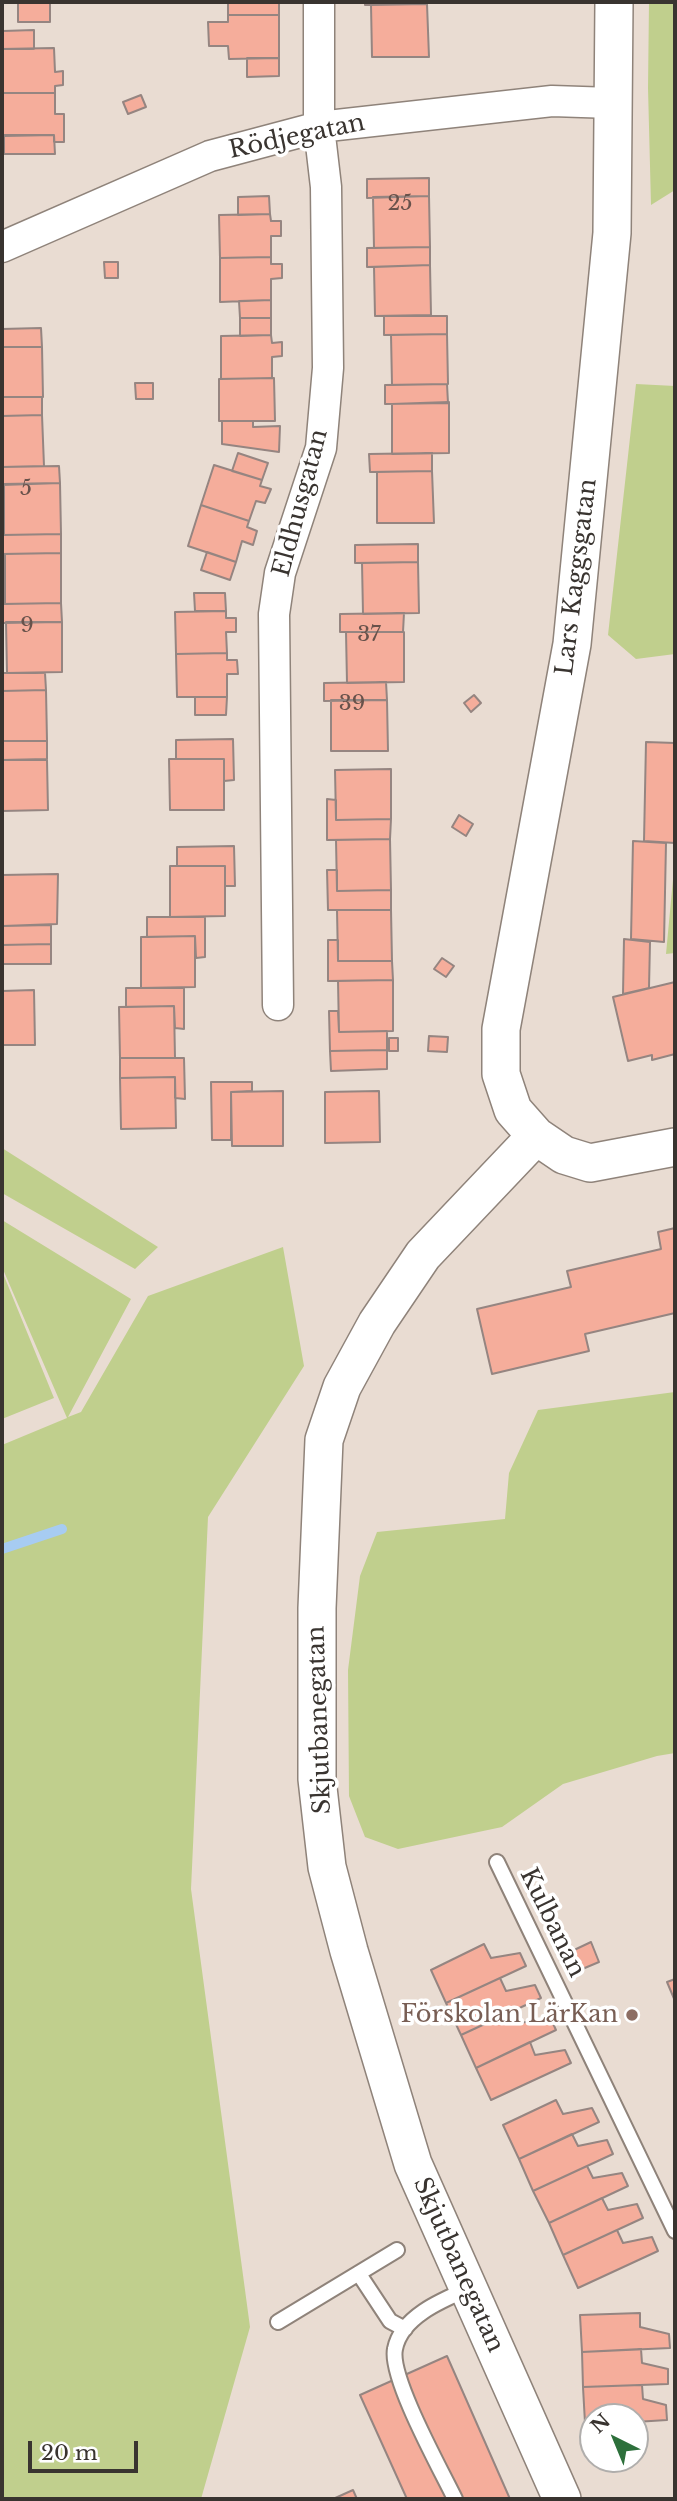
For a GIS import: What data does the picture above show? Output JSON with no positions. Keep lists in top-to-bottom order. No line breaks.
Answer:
{"streets":{"street":["Rödjegatan","Eldhusgatan","Lars Kaggsgatan","Skjutbanegatan"],"lane":["Kulbanan"]},"crossings":[["Rödjegatan","Eldhusgatan"],["Rödjegatan","Lars Kaggsgatan"],["Lars Kaggsgatan","Skjutbanegatan"]],"places":["Förskolan LärKan"],"house_numbers":["25","5","9","37","39"],"scale_bar":"20 m","north":"top left"}
